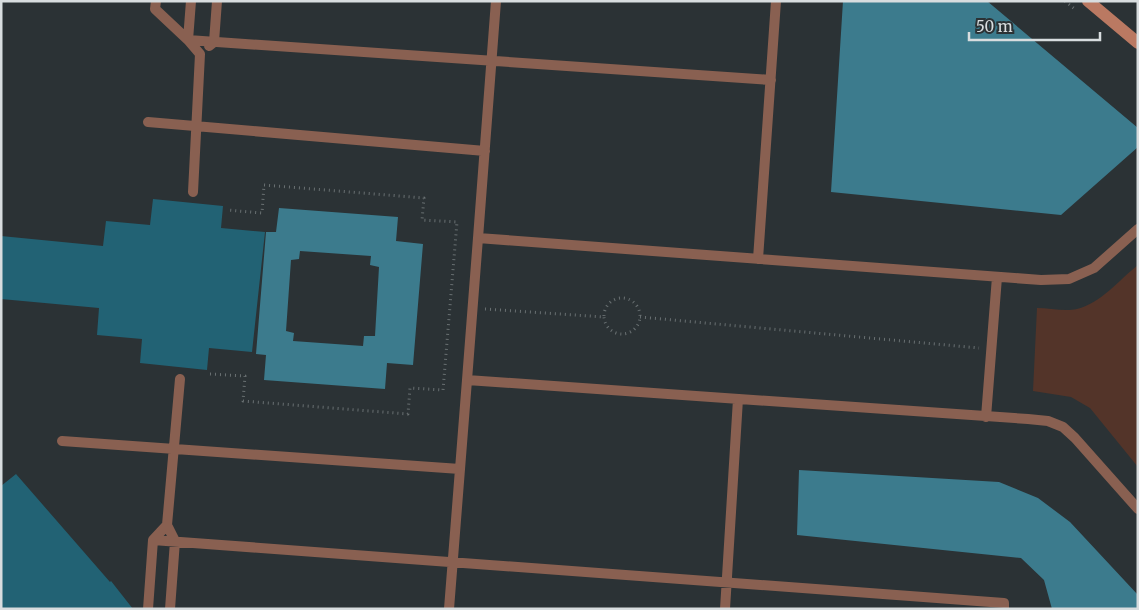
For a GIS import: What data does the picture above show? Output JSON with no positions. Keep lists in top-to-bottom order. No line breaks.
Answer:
{"scale_bar":"50 m"}
